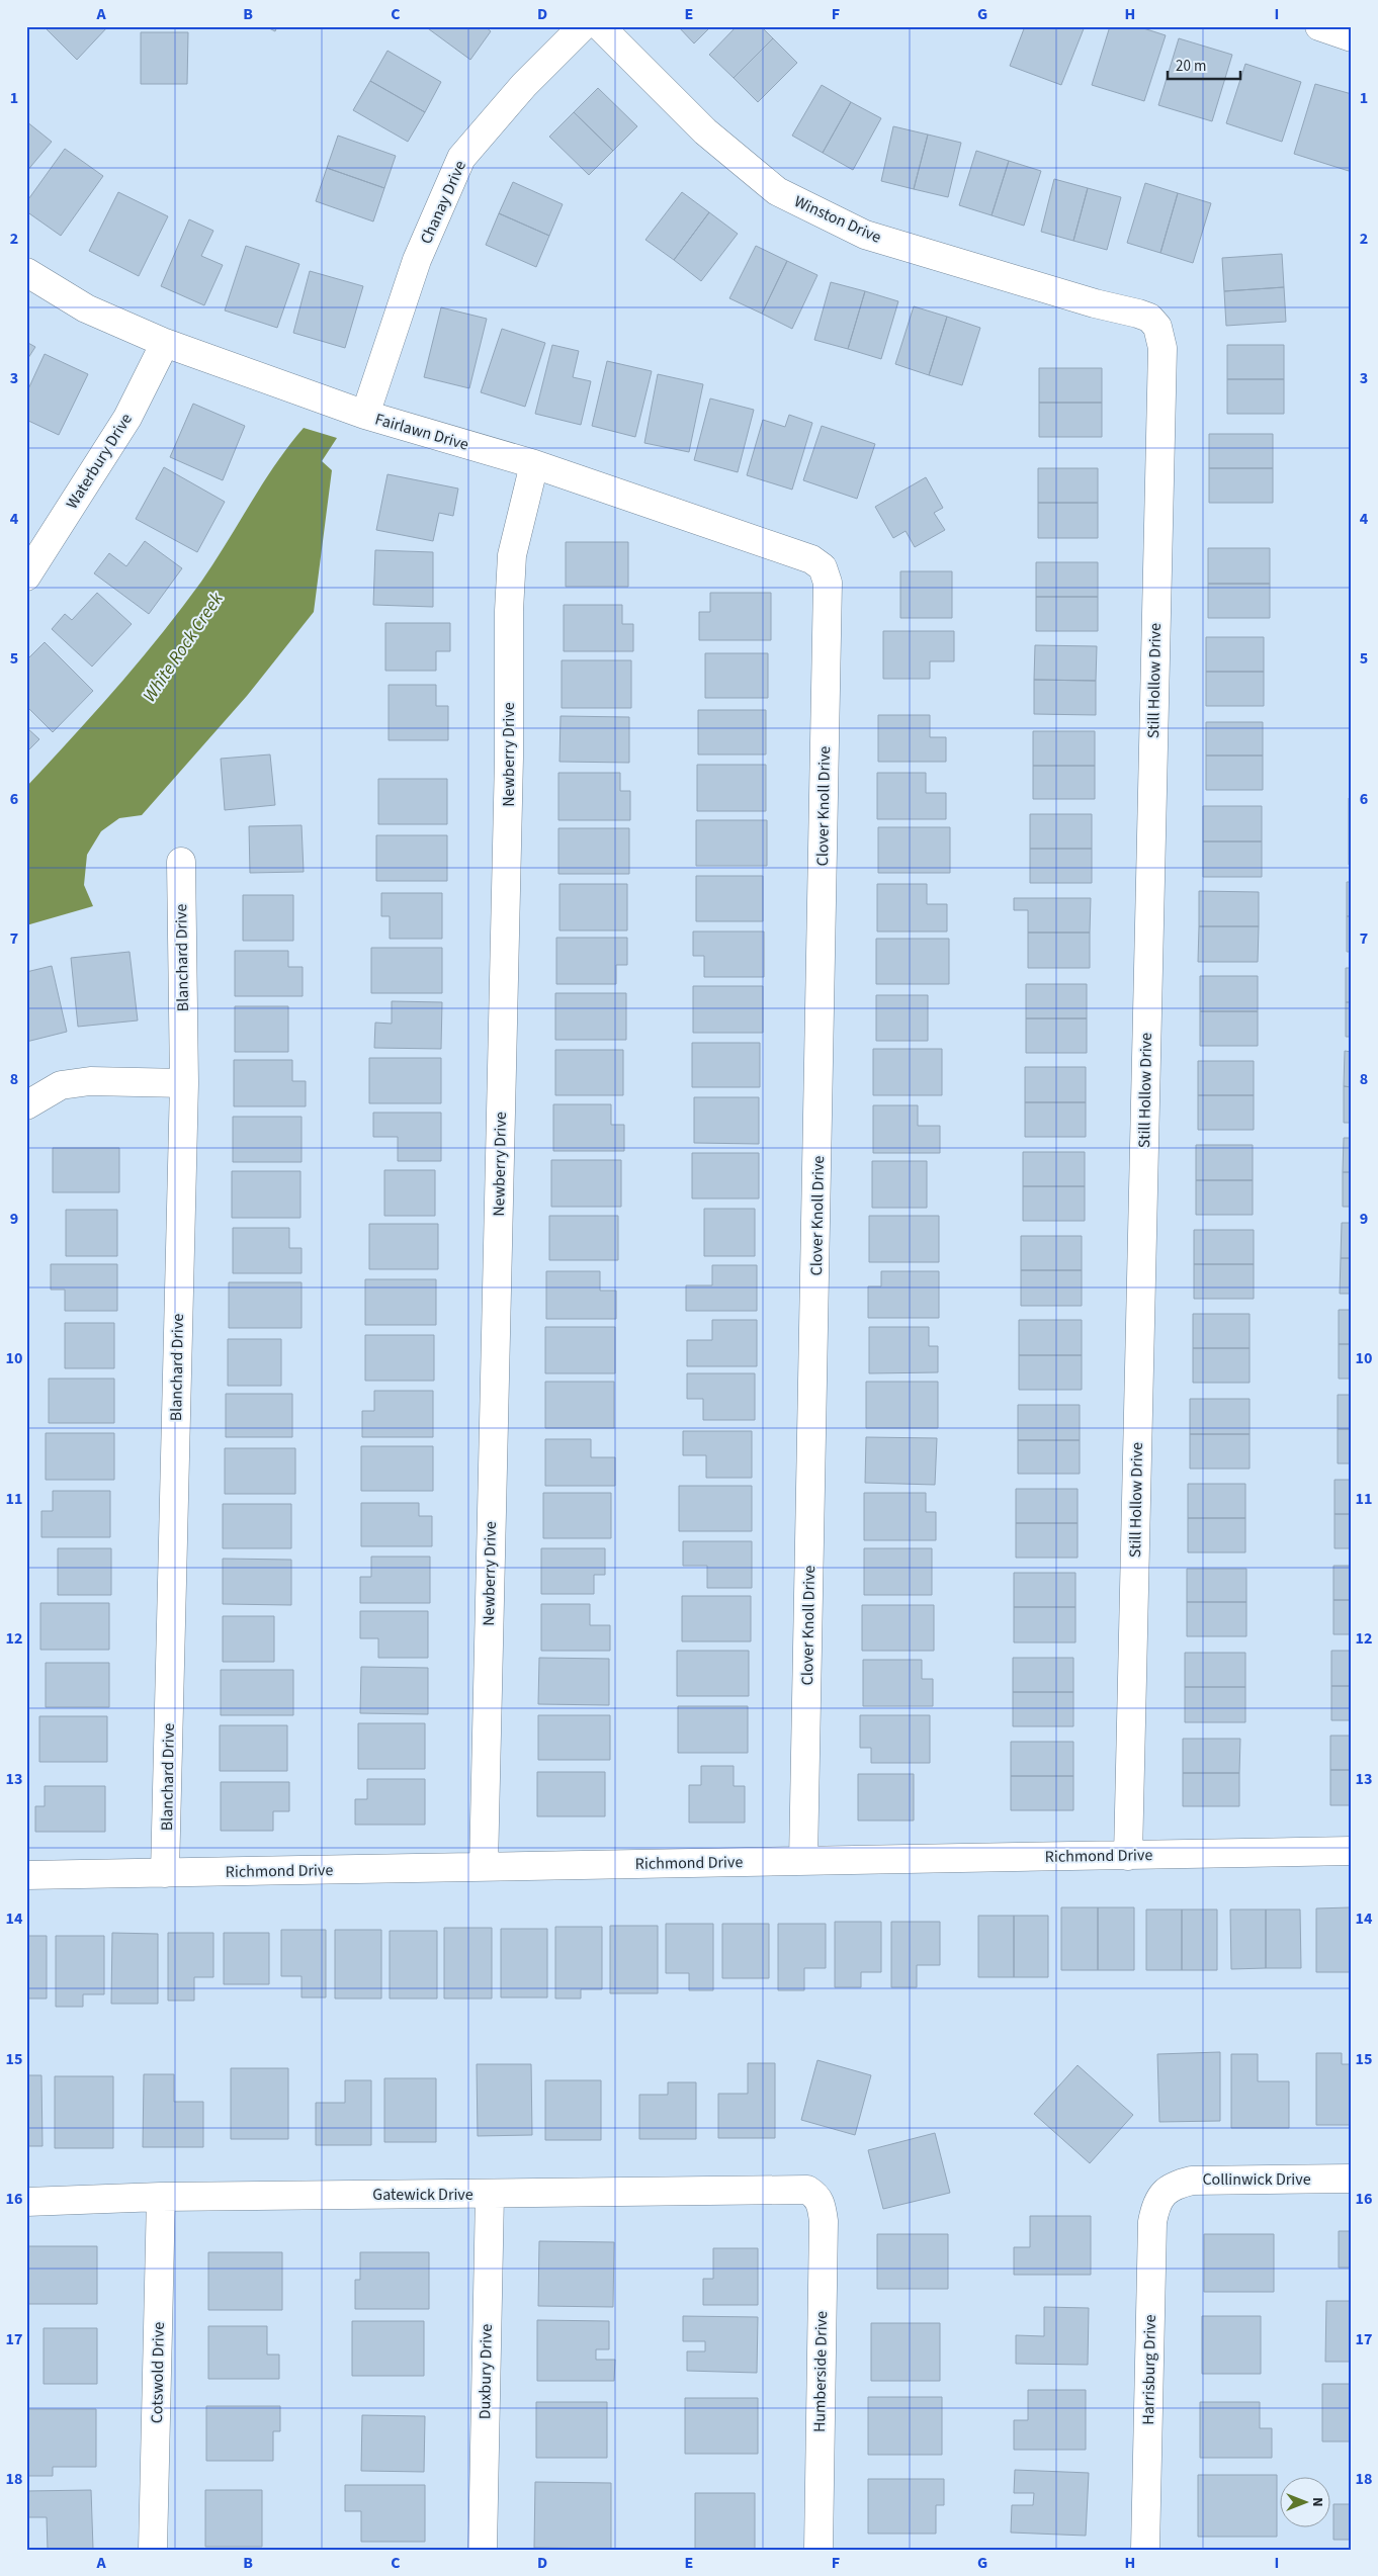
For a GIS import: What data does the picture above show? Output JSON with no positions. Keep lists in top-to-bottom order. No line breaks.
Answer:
{"streets":{"street":["Chanay Drive","Winston Drive","Fairlawn Drive","Waterbury Drive","Still Hollow Drive","Newberry Drive","Clover Knoll Drive","Blanchard Drive","Richmond Drive","Collinwick Drive","Gatewick Drive","Harrisburg Drive","Duxbury Drive","Humberside Drive","Cotswold Drive"]},"crossings":[["Chanay Drive","Fairlawn Drive"],["Winston Drive","Still Hollow Drive"],["Fairlawn Drive","Waterbury Drive"],["Fairlawn Drive","Newberry Drive"],["Fairlawn Drive","Clover Knoll Drive"],["Still Hollow Drive","Richmond Drive"],["Newberry Drive","Richmond Drive"],["Clover Knoll Drive","Richmond Drive"],["Blanchard Drive","Richmond Drive"],["Collinwick Drive","Harrisburg Drive"],["Gatewick Drive","Duxbury Drive"],["Gatewick Drive","Humberside Drive"],["Gatewick Drive","Cotswold Drive"]],"water":["White Rock Creek"],"scale_bar":"20 m","north":"right","grid":{"columns":["A","B","C","D","E","F","G","H","I"],"rows":["1","2","3","4","5","6","7","8","9","10","11","12","13","14","15","16","17","18"]}}
